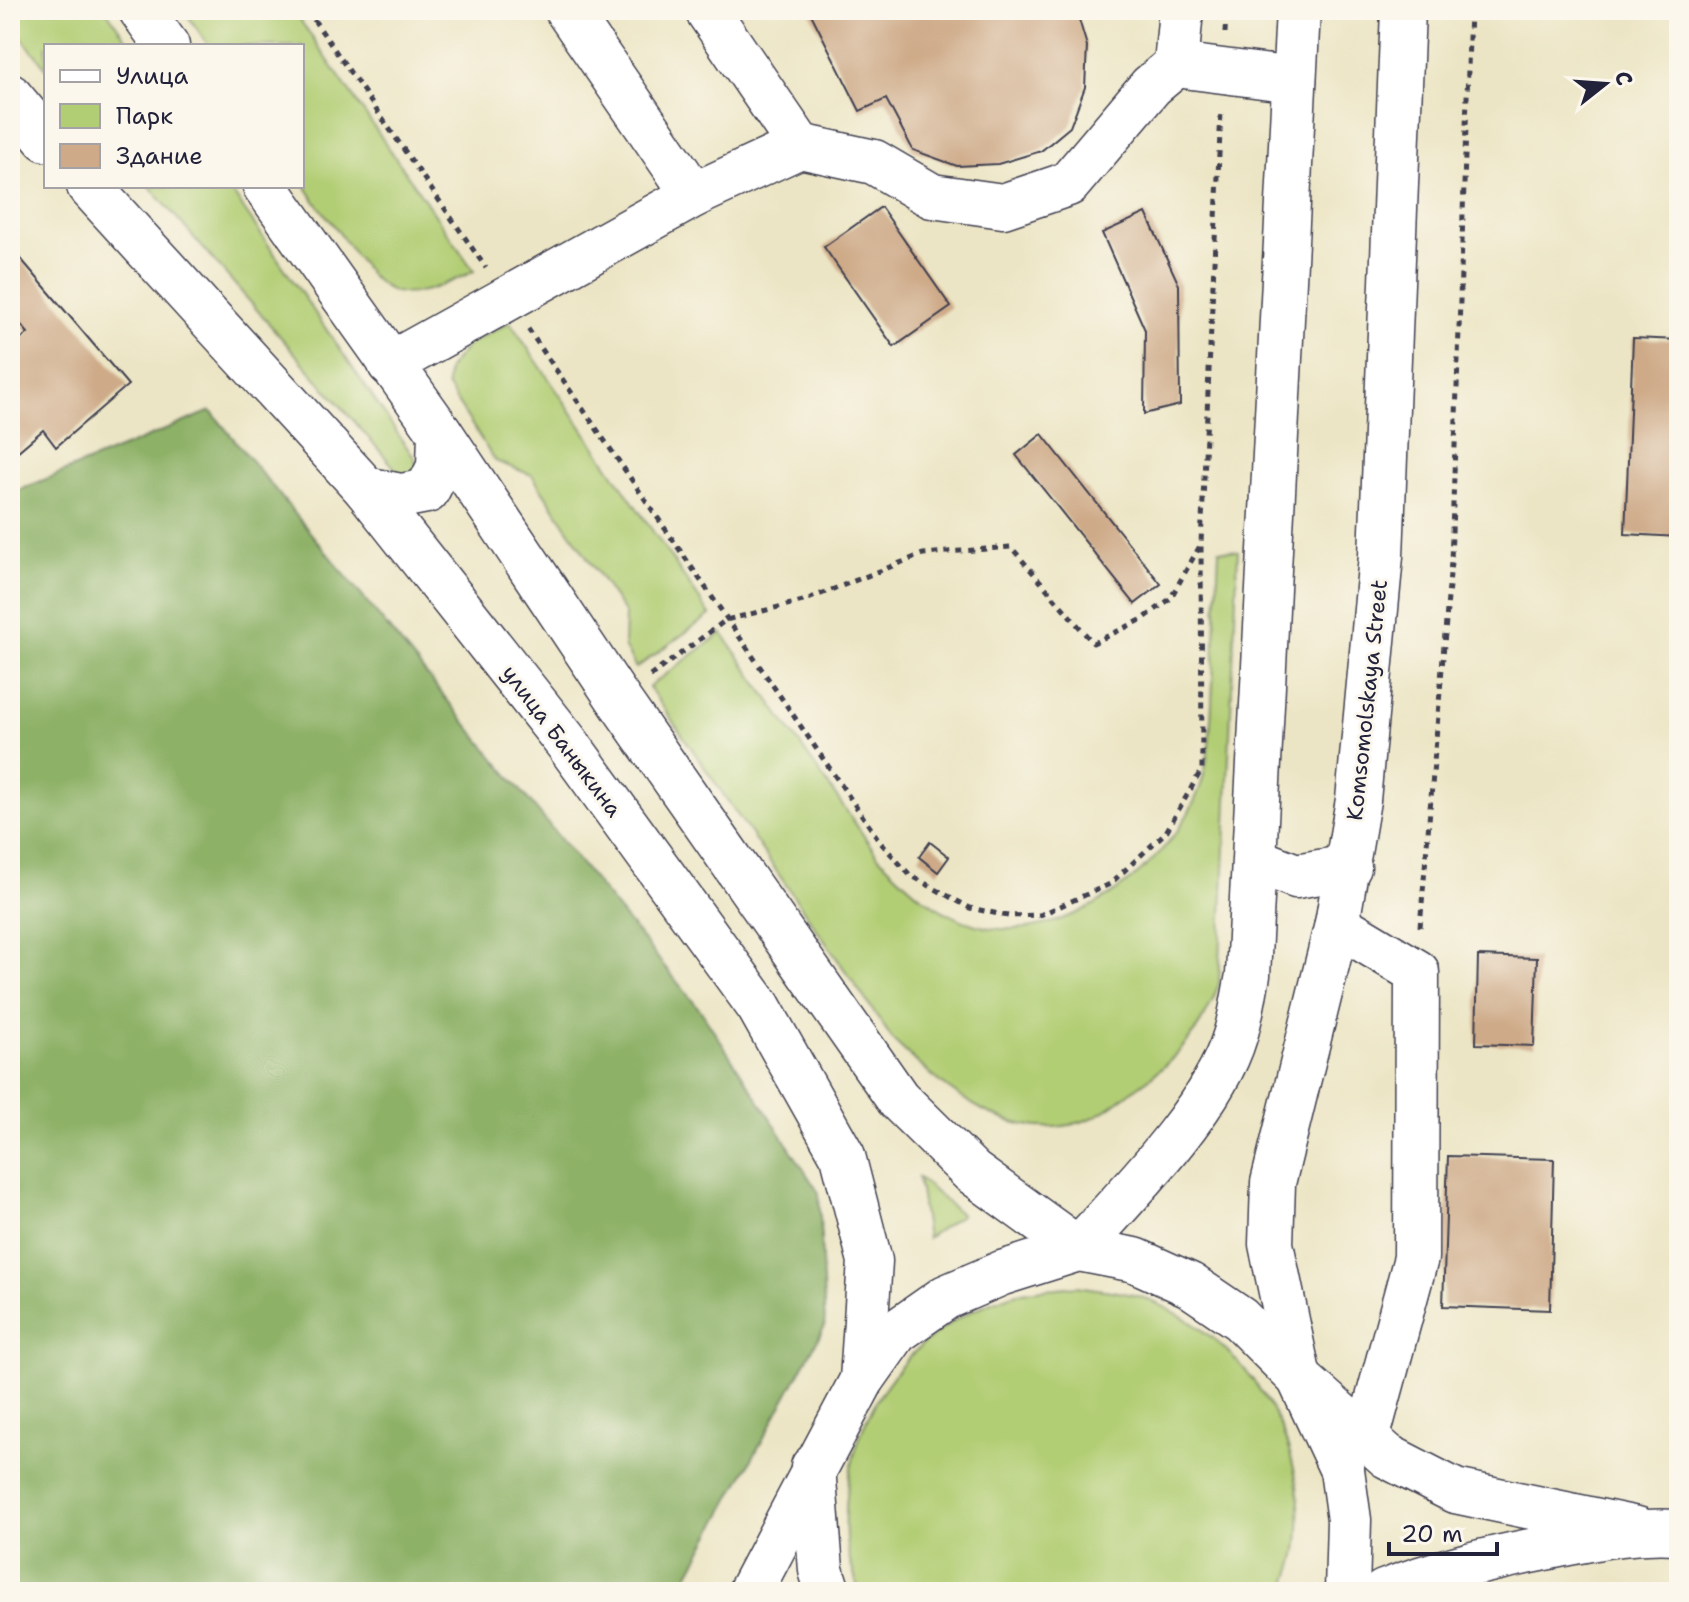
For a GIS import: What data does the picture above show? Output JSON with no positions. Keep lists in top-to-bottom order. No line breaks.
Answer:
{"streets":{"main road":["Komsomolskaya Street","улица Баныкина"]},"legend":["Улица","Парк","Здание"],"scale_bar":"20 m","north":"right"}
